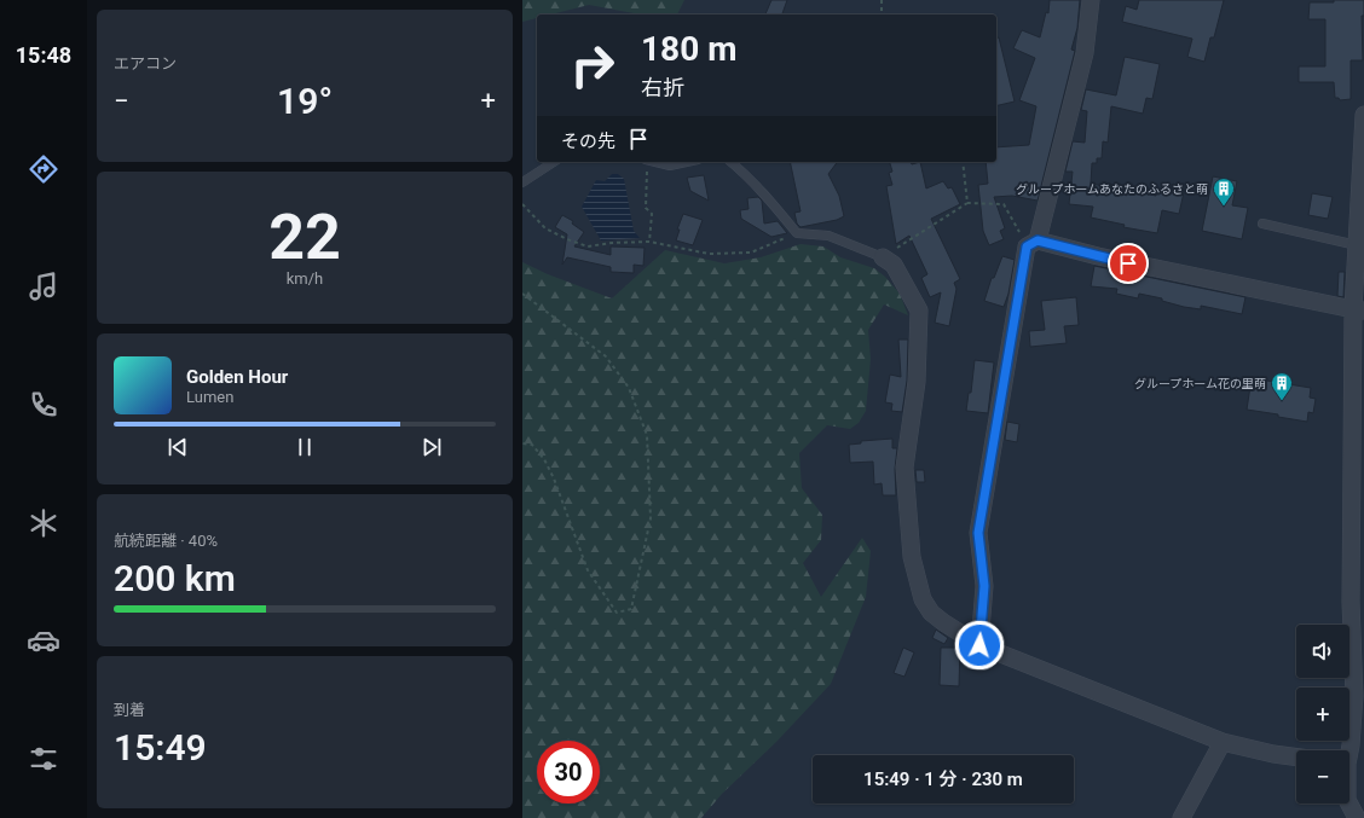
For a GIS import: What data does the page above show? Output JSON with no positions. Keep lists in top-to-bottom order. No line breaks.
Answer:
{"places":{"building":["グループホームあなたのふるさと萌","グループホーム花の里萌"]},"page":{"tabs":"15:48","tile":["エアコン",["22","km/h"],["航続距離 · 40%","200 km"],["到着","15:49"]],"turn":["180 m","右折"],"heat":["−","19°","+"],"then":"その先","song":["Golden Hour","Lumen"],"map_buttons":["+","−"],"limit":"30","trip":"15:49 · 1 分 · 230 m"}}
